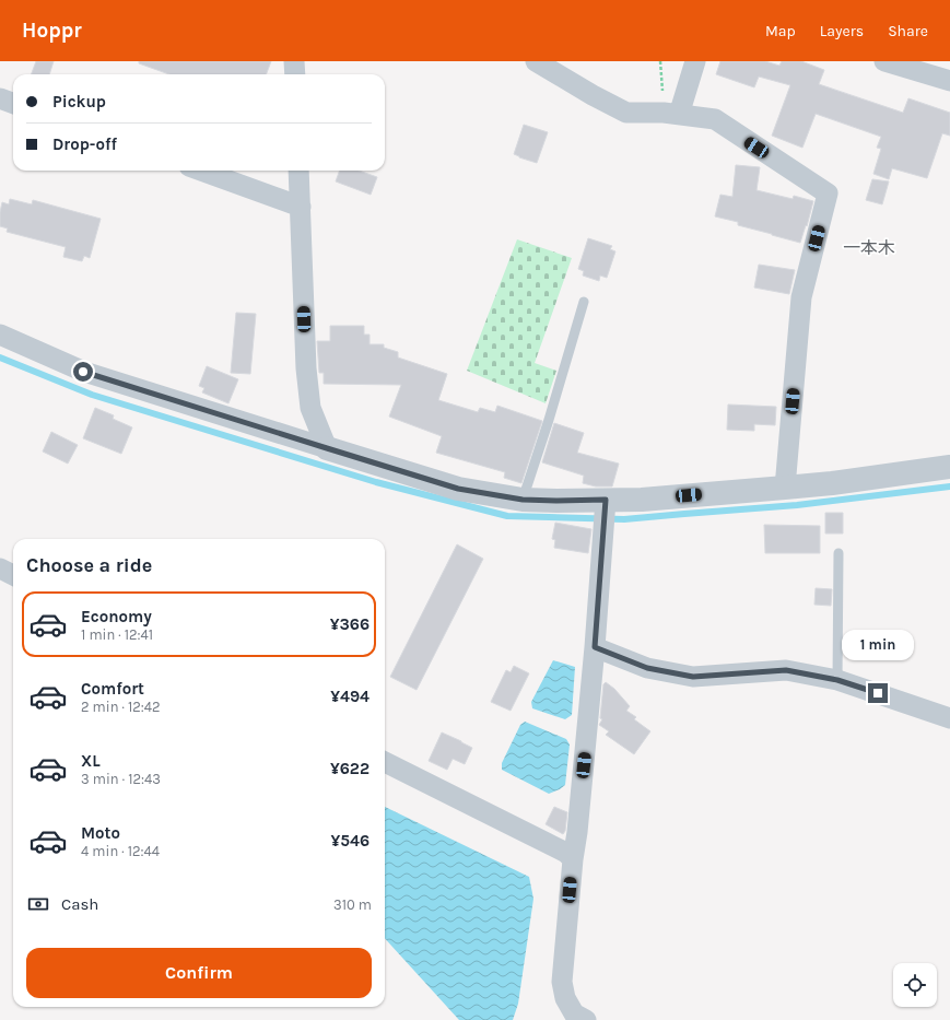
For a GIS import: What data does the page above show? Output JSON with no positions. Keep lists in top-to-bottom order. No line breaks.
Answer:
{"districts":["一本木"],"page":{"header":"Hoppr","nav":["Map","Layers","Share"],"banner":["Pickup","Drop-off"],"heading":"Choose a ride","list":[{"name":"Economy","note":"1 min · 12:41","value":"¥366"},{"name":"Comfort","note":"2 min · 12:42","value":"¥494"},{"name":"XL","note":"3 min · 12:43","value":"¥622"},{"name":"Moto","note":"4 min · 12:44","value":"¥546"}],"bubble":"1 min","pay":["Cash","310 m"],"buttons":"Confirm"}}
